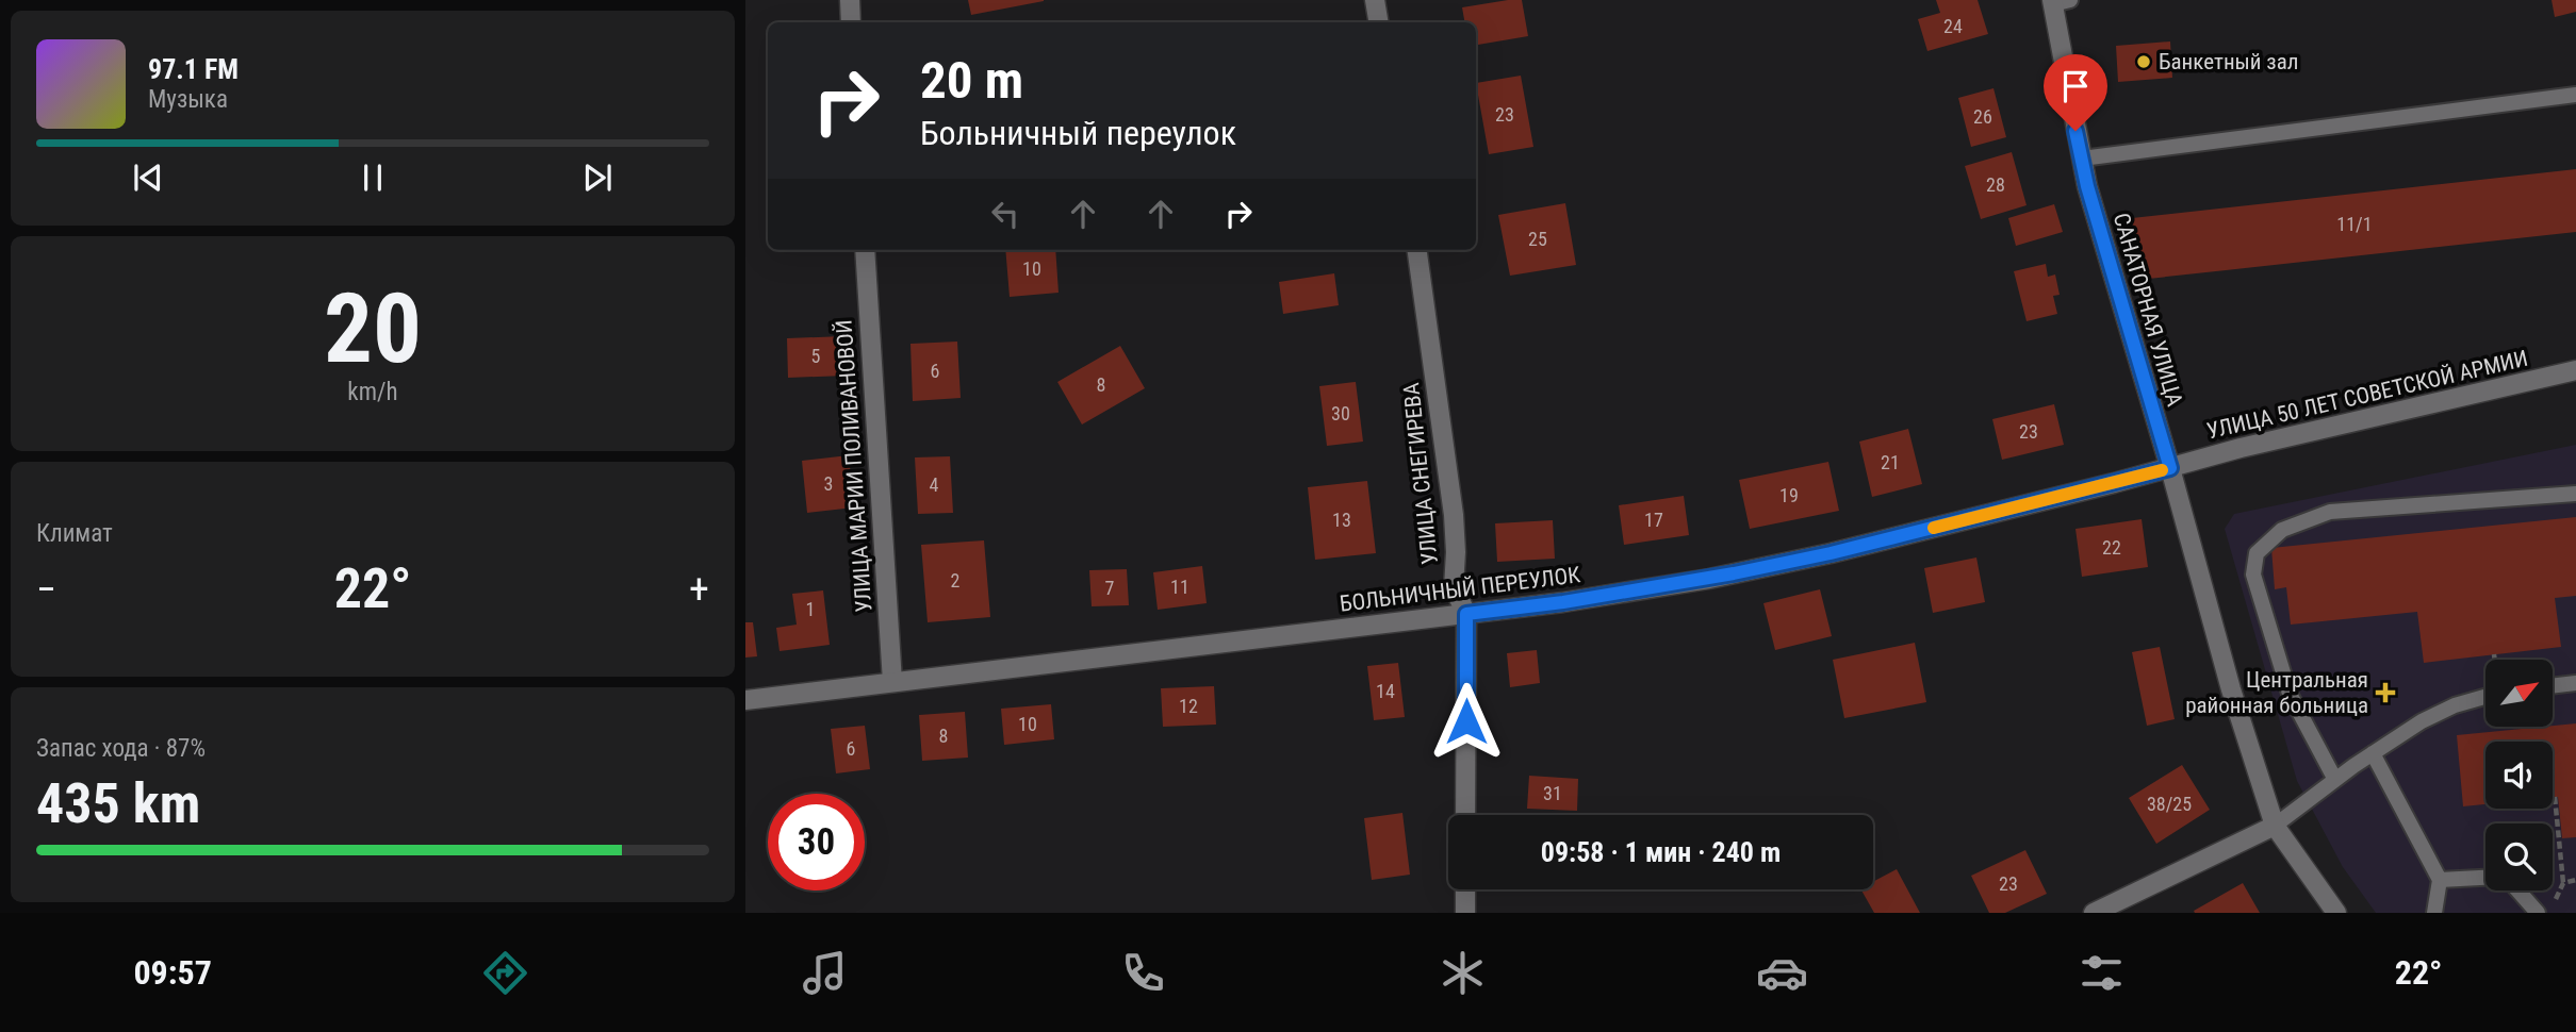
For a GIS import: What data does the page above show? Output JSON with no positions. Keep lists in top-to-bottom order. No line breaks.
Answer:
{"streets":{"street":["САНАТОРНАЯ УЛИЦА","УЛИЦА 50 ЛЕТ СОВЕТСКОЙ АРМИИ","УЛИЦА МАРИИ ПОЛИВАНОВОЙ","УЛИЦА СНЕГИРЕВА","БОЛЬНИЧНЫЙ ПЕРЕУЛОК"]},"crossings":[["САНАТОРНАЯ УЛИЦА","УЛИЦА 50 ЛЕТ СОВЕТСКОЙ АРМИИ"],["САНАТОРНАЯ УЛИЦА","БОЛЬНИЧНЫЙ ПЕРЕУЛОК"],["УЛИЦА 50 ЛЕТ СОВЕТСКОЙ АРМИИ","БОЛЬНИЧНЫЙ ПЕРЕУЛОК"],["УЛИЦА МАРИИ ПОЛИВАНОВОЙ","БОЛЬНИЧНЫЙ ПЕРЕУЛОК"],["УЛИЦА СНЕГИРЕВА","БОЛЬНИЧНЫЙ ПЕРЕУЛОК"]],"places":{"other":["Банкетный зал"],"health":["Центральная районная больница"]},"house_numbers":["24","23","26","28","11/1","25","10","5","6","8","30","23","21","3","4","19","13","17","22","2","11","7","1","14","12","10","8","6","31","38/25","23"],"north":"top right","page":{"turn":["20 m","Больничный переулок"],"song":["97.1 FM","Музыка"],"tile":[["20","km/h"],"Климат",["Запас хода · 87%","435 km"]],"heat":["−","22°","+"],"limit":"30","trip":"09:58 · 1 мин · 240 m","tabs":["09:57","22°"]}}
